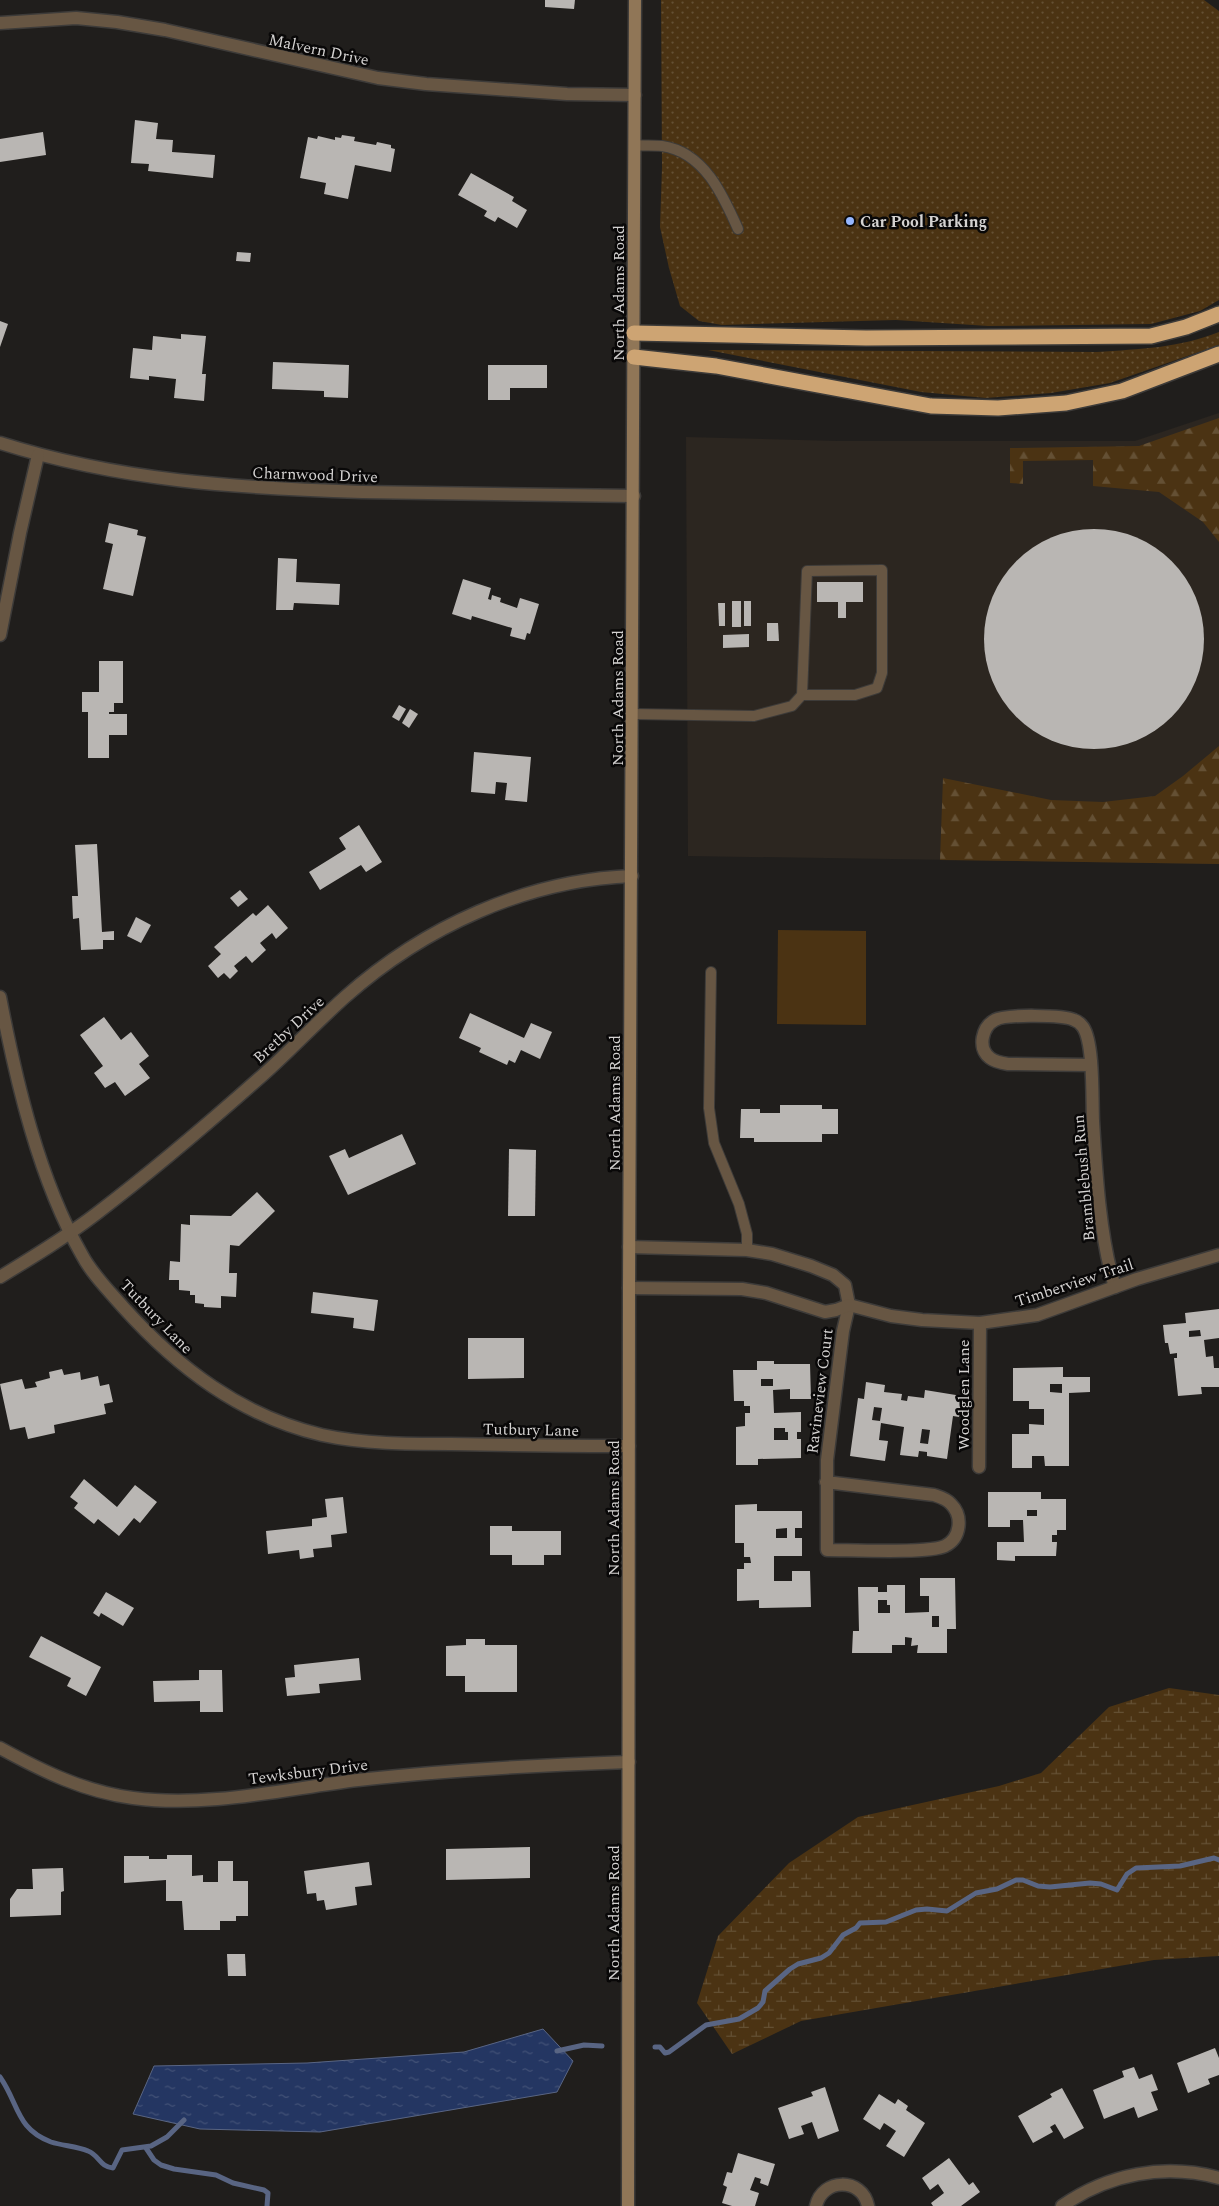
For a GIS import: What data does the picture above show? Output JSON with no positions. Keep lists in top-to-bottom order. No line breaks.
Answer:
{"streets":{"street":["Malvern Drive","North Adams Road","Charnwood Drive","Bretby Drive","Bramblebush Run","Timberview Trail","Tutbury Lane","Ravineview Court","Woodglen Lane","Tewksbury Drive"]},"crossings":[["Malvern Drive","North Adams Road"],["North Adams Road","Charnwood Drive"],["North Adams Road","Bretby Drive"],["North Adams Road","Tutbury Lane"],["North Adams Road","Tewksbury Drive"],["Bretby Drive","Tutbury Lane"],["Bramblebush Run","Timberview Trail"],["Timberview Trail","Ravineview Court"],["Timberview Trail","Woodglen Lane"]],"places":["Car Pool Parking"]}
